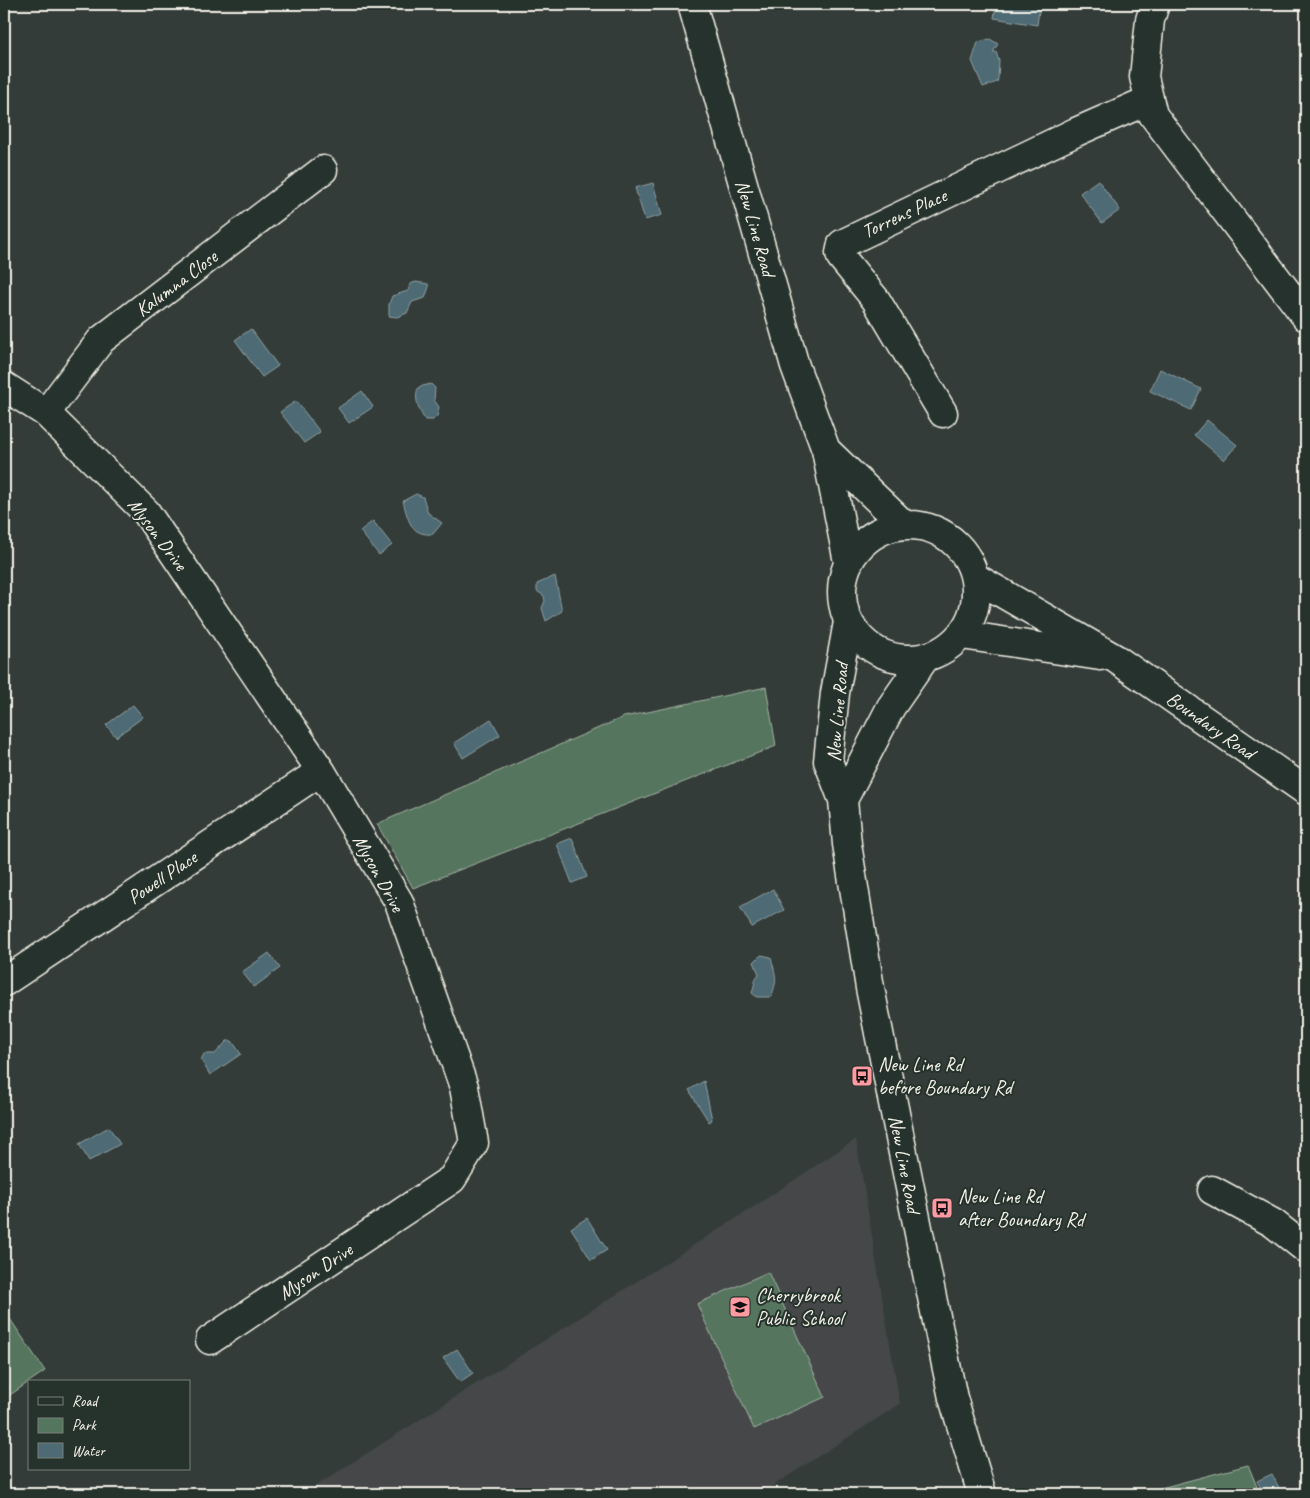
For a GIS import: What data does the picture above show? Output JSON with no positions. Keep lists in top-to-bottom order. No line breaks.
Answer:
{"streets":{"street":["Torrens Place","New Line Road","Kalumna Close","Myson Drive","Boundary Road","Powell Place"]},"crossings":[["New Line Road","Boundary Road"],["Kalumna Close","Myson Drive"],["Myson Drive","Powell Place"]],"places":{"bus stop":["New Line Rd before Boundary Rd","New Line Rd after Boundary Rd"],"school or university":["Cherrybrook Public School"]},"legend":["Road","Park","Water"]}
